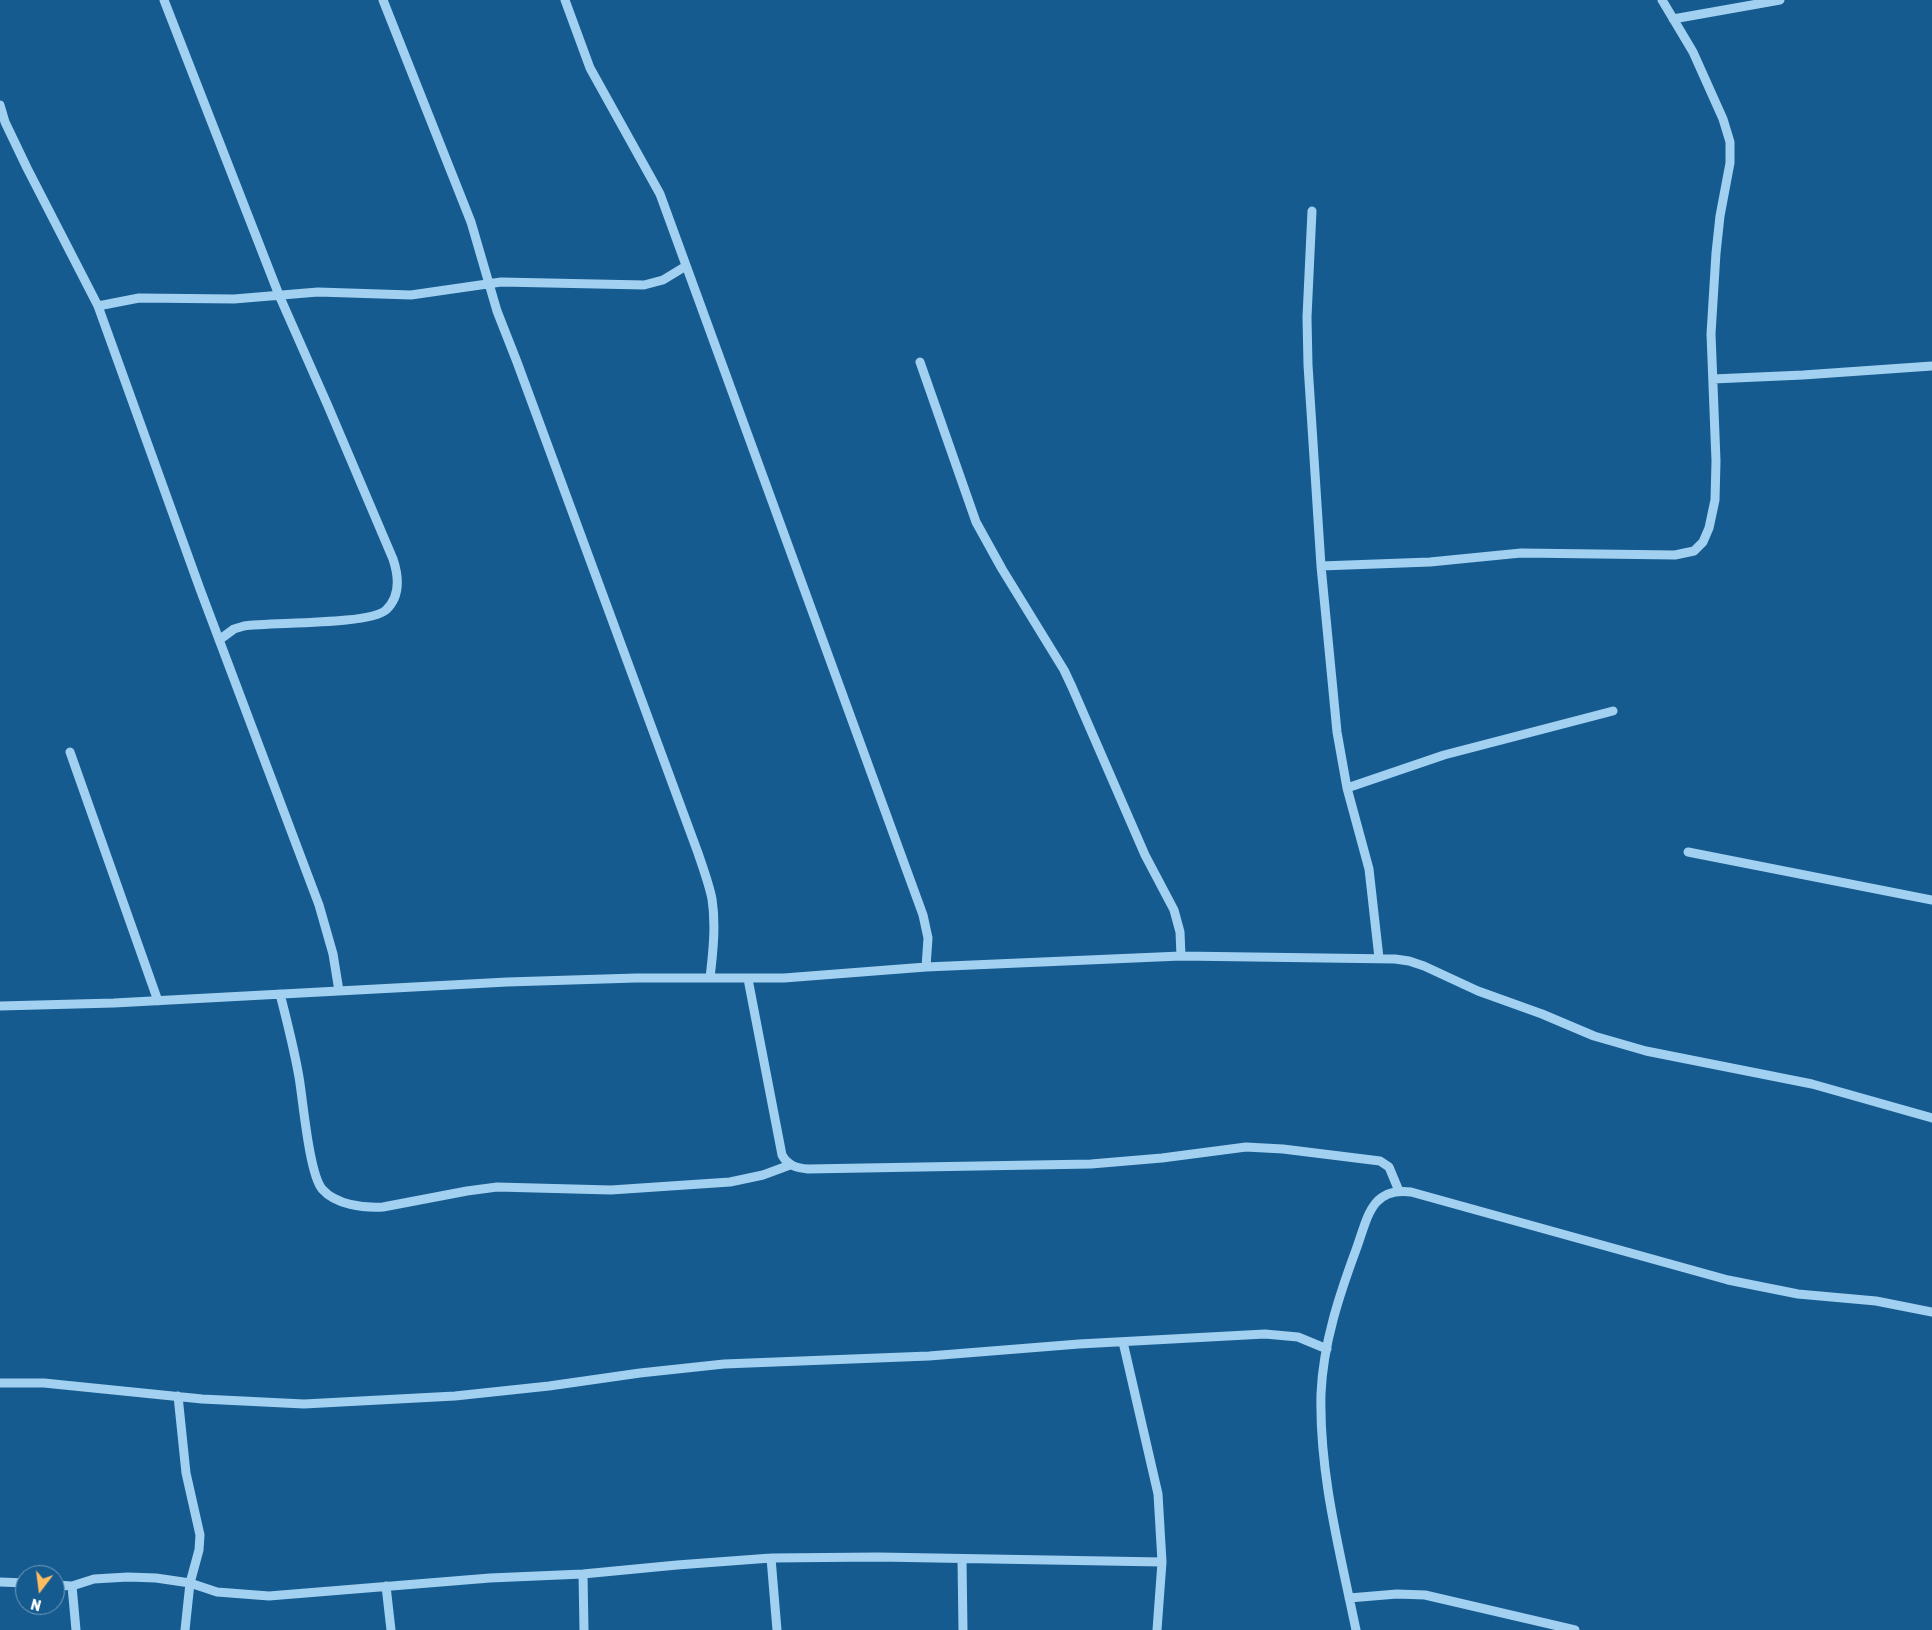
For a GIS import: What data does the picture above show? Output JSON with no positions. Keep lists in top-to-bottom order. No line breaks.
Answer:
{"north":"bottom"}
